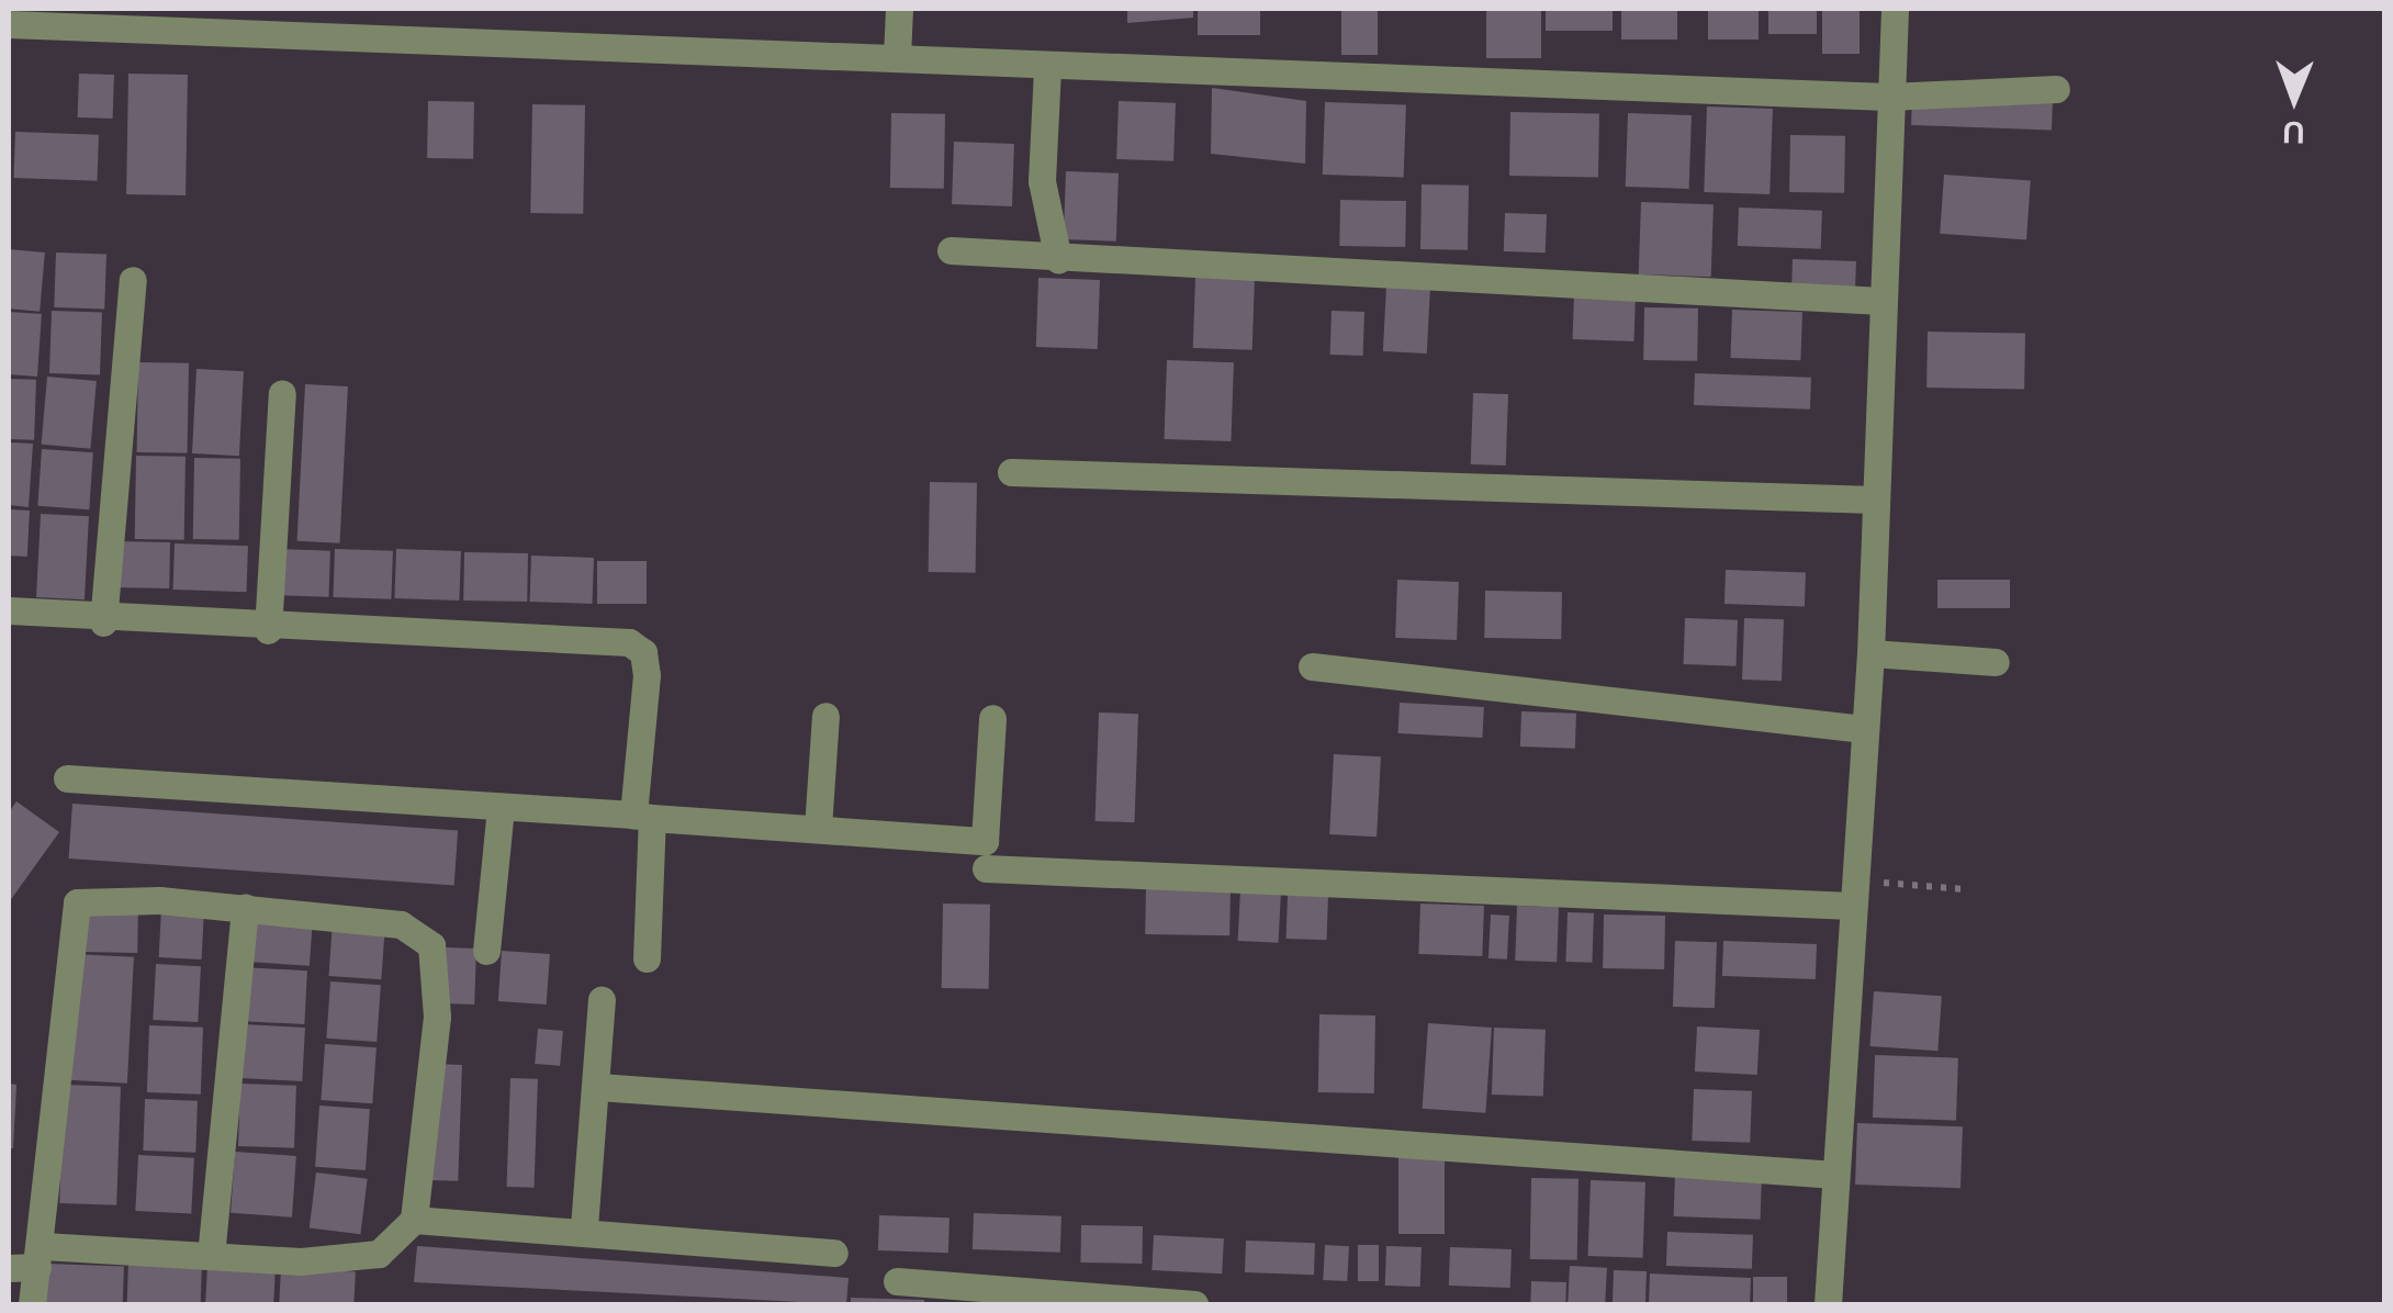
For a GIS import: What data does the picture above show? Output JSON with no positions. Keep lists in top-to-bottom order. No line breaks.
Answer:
{"north":"bottom"}
